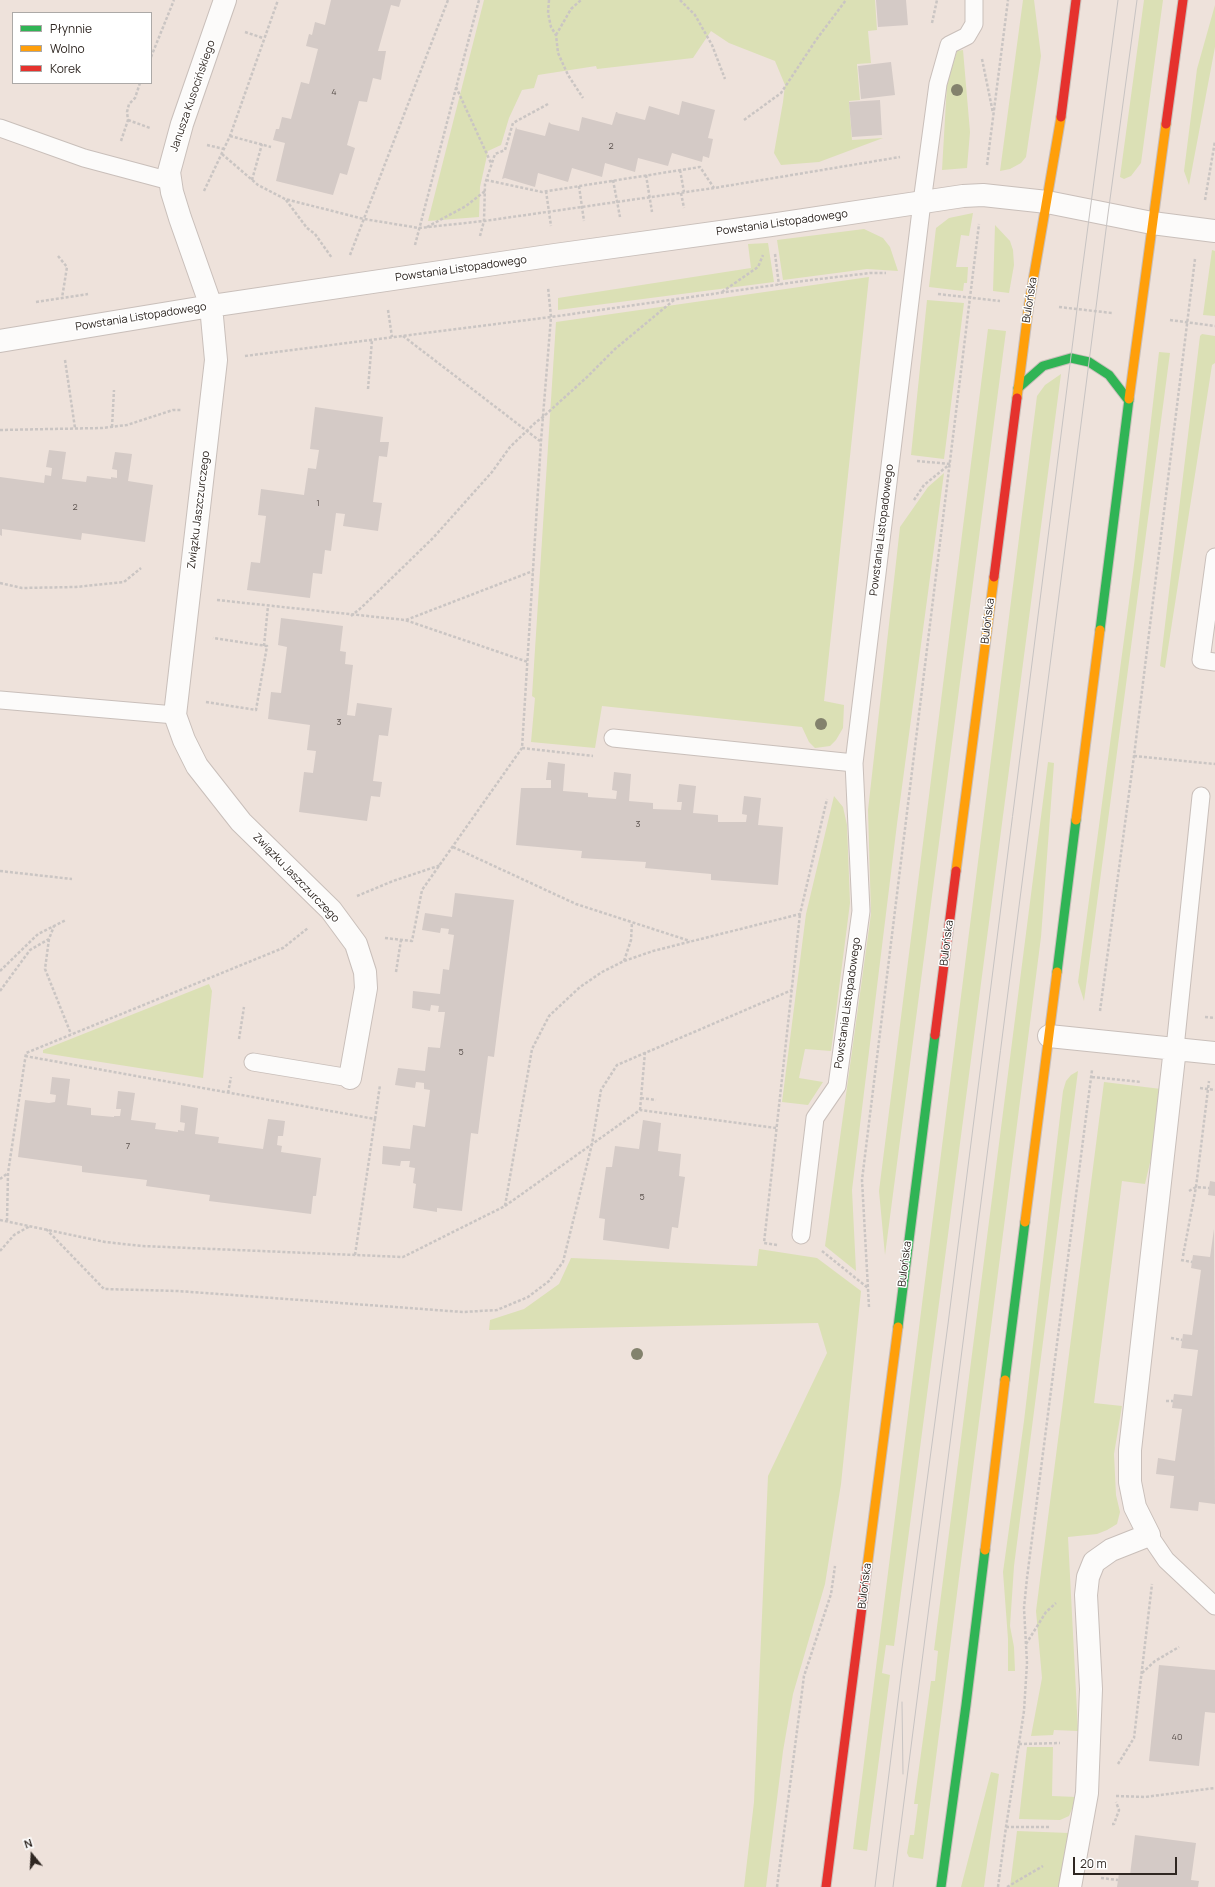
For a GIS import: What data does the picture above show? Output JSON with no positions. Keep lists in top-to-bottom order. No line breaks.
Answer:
{"streets":{"main road":["Bulońska"],"street":["Janusza Kusocińskiego","Powstania Listopadowego","Związku Jaszczurczego"]},"crossings":[["Janusza Kusocińskiego","Powstania Listopadowego"],["Janusza Kusocińskiego","Związku Jaszczurczego"],["Powstania Listopadowego","Bulońska"],["Powstania Listopadowego","Związku Jaszczurczego"]],"house_numbers":["4","2","1","2","3","3","5","7","5","40"],"legend":["Płynnie","Wolno","Korek"],"scale_bar":"20 m","north":"top"}
